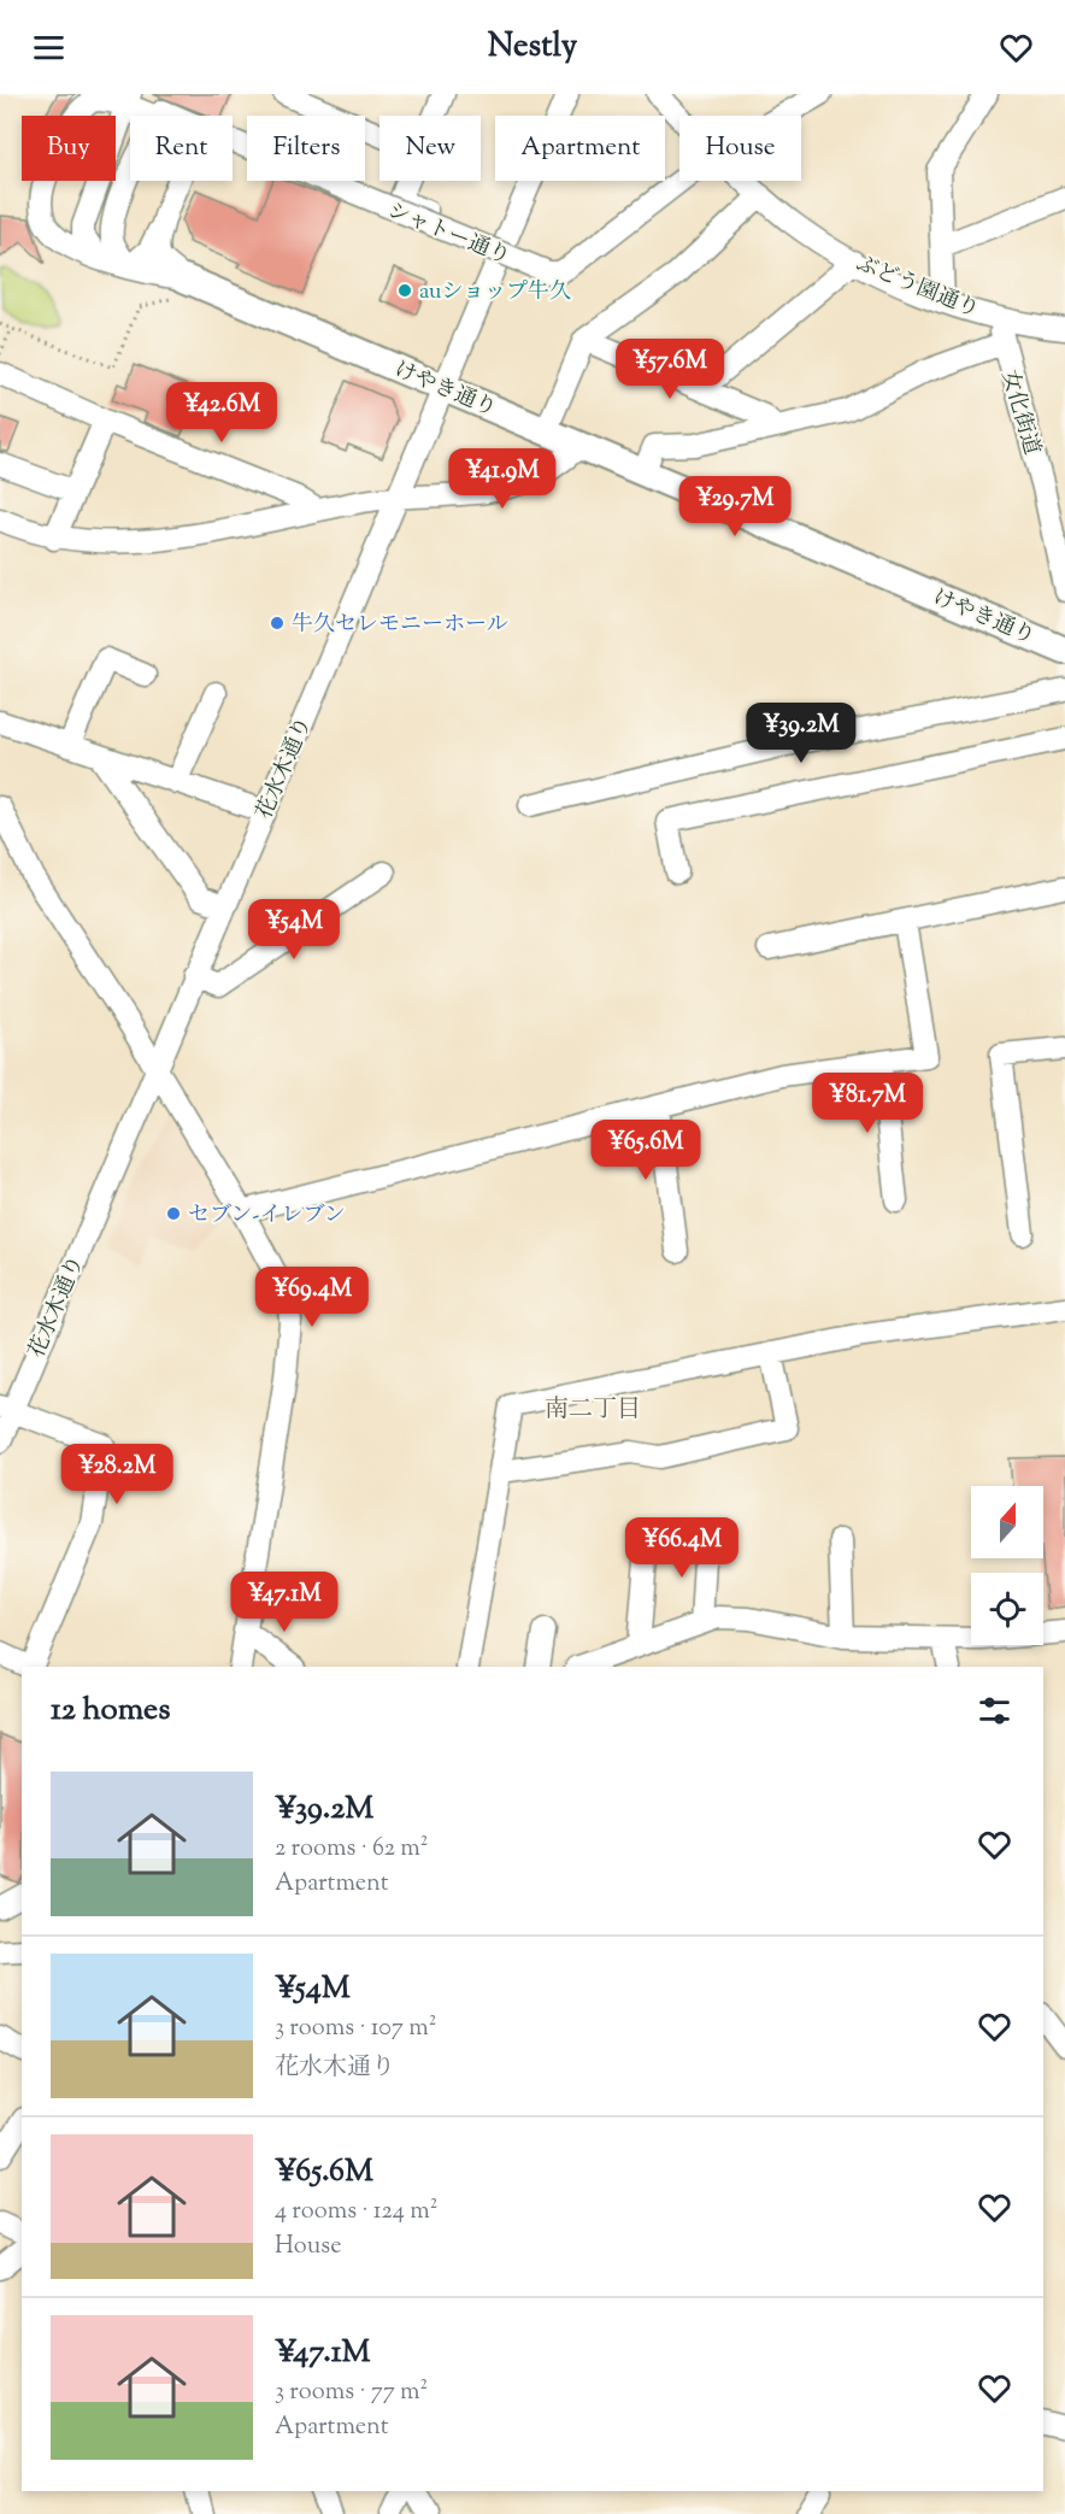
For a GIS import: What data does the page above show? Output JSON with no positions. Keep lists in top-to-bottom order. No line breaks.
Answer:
{"streets":{"main road":["けやき通り"],"street":["シャトー通り","ぶどう園通り","女化街道","花水木通り"]},"crossings":[["ぶどう園通り","女化街道"],["けやき通り","花水木通り"]],"districts":["南二丁目"],"places":["auショップ牛久","牛久セレモニーホール","セブン-イレブン"],"north":"top","page":{"header":"Nestly","chip":["Buy","Rent","Filters","New","Apartment","House"],"price":["¥57.6M","¥42.6M","¥41.9M","¥29.7M","¥39.2M","¥54M","¥81.7M","¥65.6M","¥69.4M","¥28.2M","¥66.4M","¥47.1M"],"heading":"12 homes","list":[{"name":"¥39.2M","note":"2 rooms · 62 m² · Apartment"},{"name":"¥54M","note":"3 rooms · 107 m² · 花水木通り"},{"name":"¥65.6M","note":"4 rooms · 124 m² · House"},{"name":"¥47.1M","note":"3 rooms · 77 m² · Apartment"}]}}
